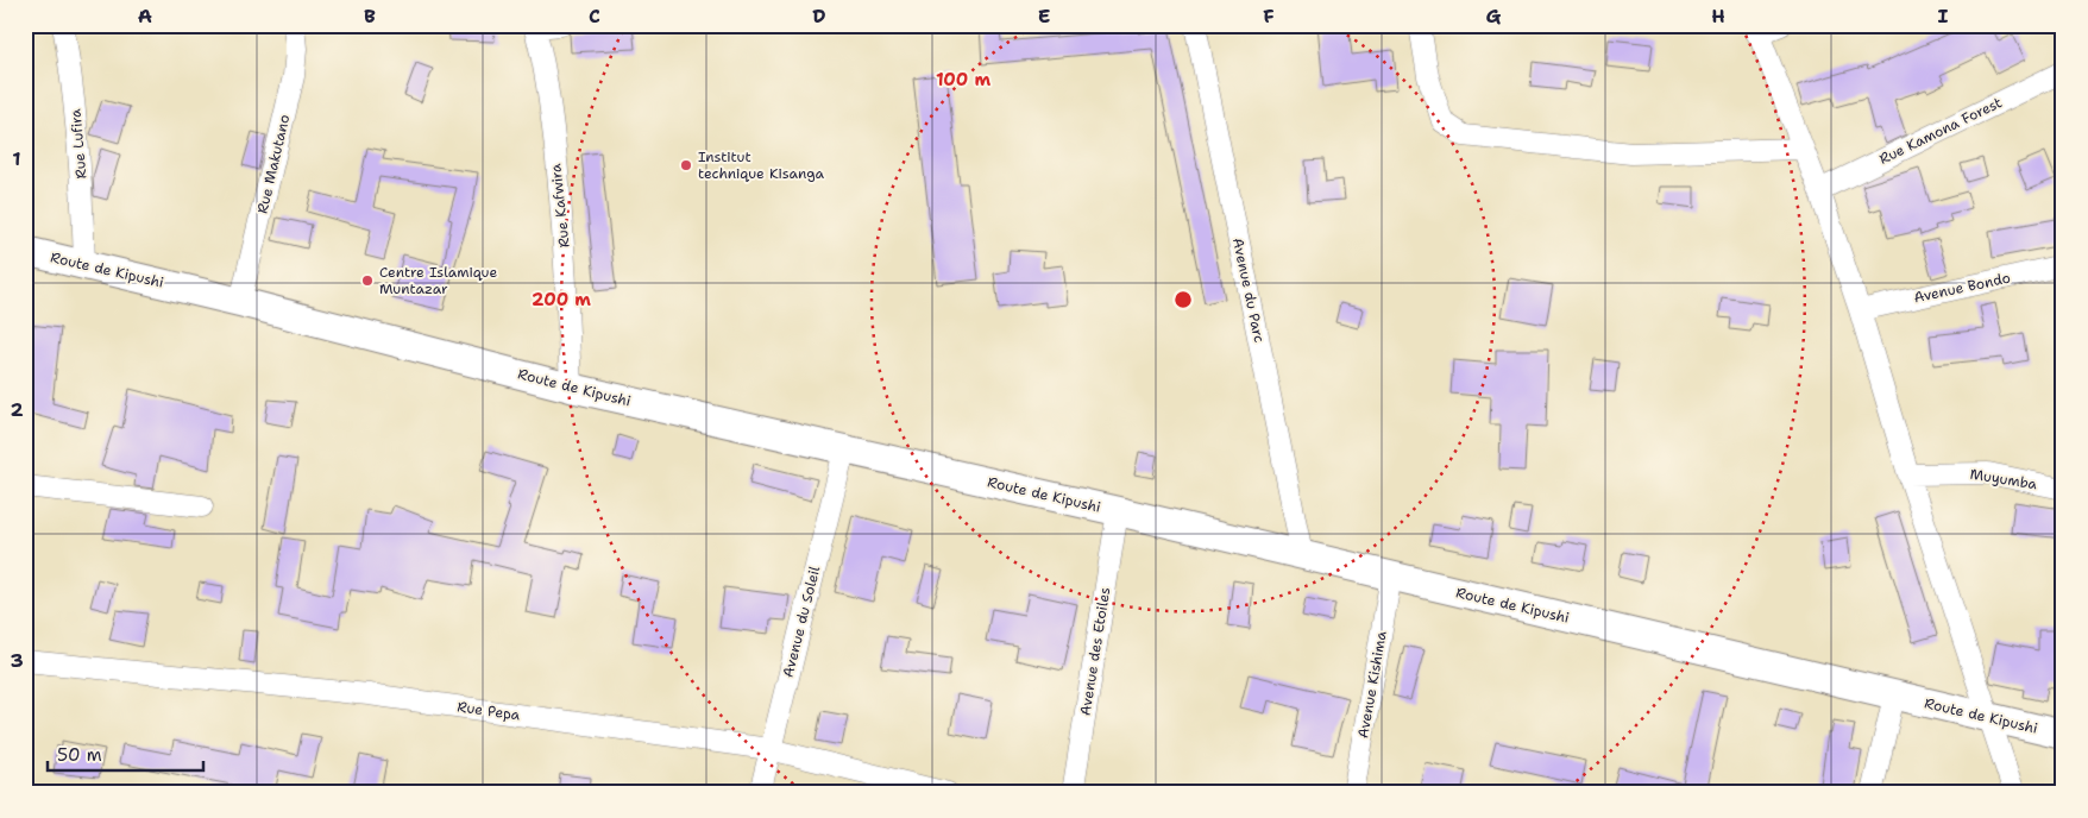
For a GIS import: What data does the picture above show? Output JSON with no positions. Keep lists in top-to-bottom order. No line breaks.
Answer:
{"streets":{"main road":["Route de Kipushi"],"street":["Rue Kamona Forest","Rue Lufira","Rue Makutano","Rue Kafwira","Avenue Bondo","Avenue du Parc","Muyumba","Avenue du Soleil","Avenue des Etoiles","Avenue Kishima","Rue Pepa"]},"crossings":[["Rue Lufira","Route de Kipushi"],["Rue Makutano","Route de Kipushi"],["Rue Kafwira","Route de Kipushi"],["Route de Kipushi","Avenue du Parc"],["Route de Kipushi","Avenue du Soleil"],["Route de Kipushi","Avenue des Etoiles"],["Route de Kipushi","Avenue Kishima"],["Avenue du Soleil","Rue Pepa"]],"places":["Institut technique Kisanga","Centre Islamique Muntazar"],"scale_bar":"50 m","grid":{"columns":["A","B","C","D","E","F","G","H","I"],"rows":["1","2","3"]},"rings":["100 m","200 m"]}
